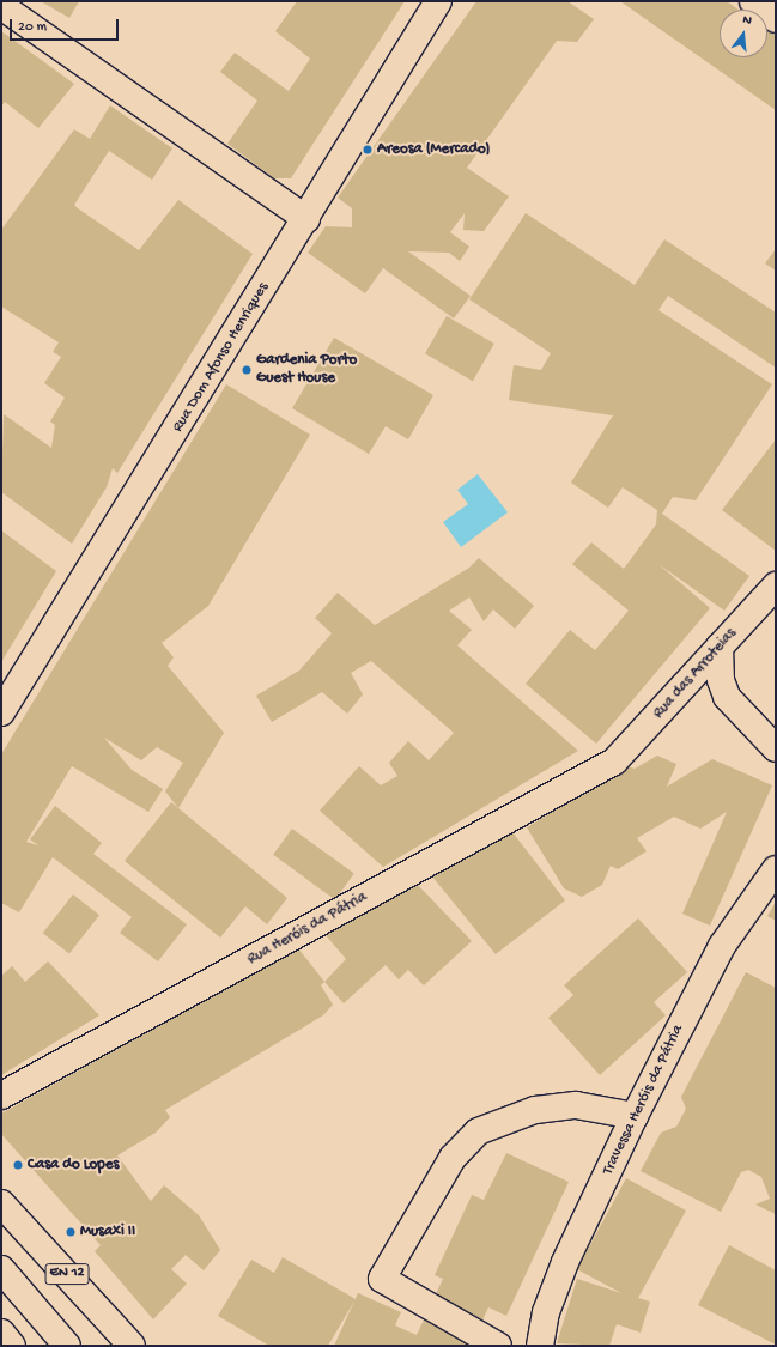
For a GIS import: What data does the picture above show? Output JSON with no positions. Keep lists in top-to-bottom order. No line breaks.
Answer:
{"streets":{"street":["Rua Dom Afonso Henriques","Rua das Arroteias","Rua Heróis da Pátria","Travessa Heróis da Pátria","EN 12"]},"crossings":[["Rua das Arroteias","Rua Heróis da Pátria"]],"places":["Areosa (Mercado)","Gardenia Porto Guest House","Casa do Lopes","Musaxi II"],"scale_bar":"20 m","north":"top"}
